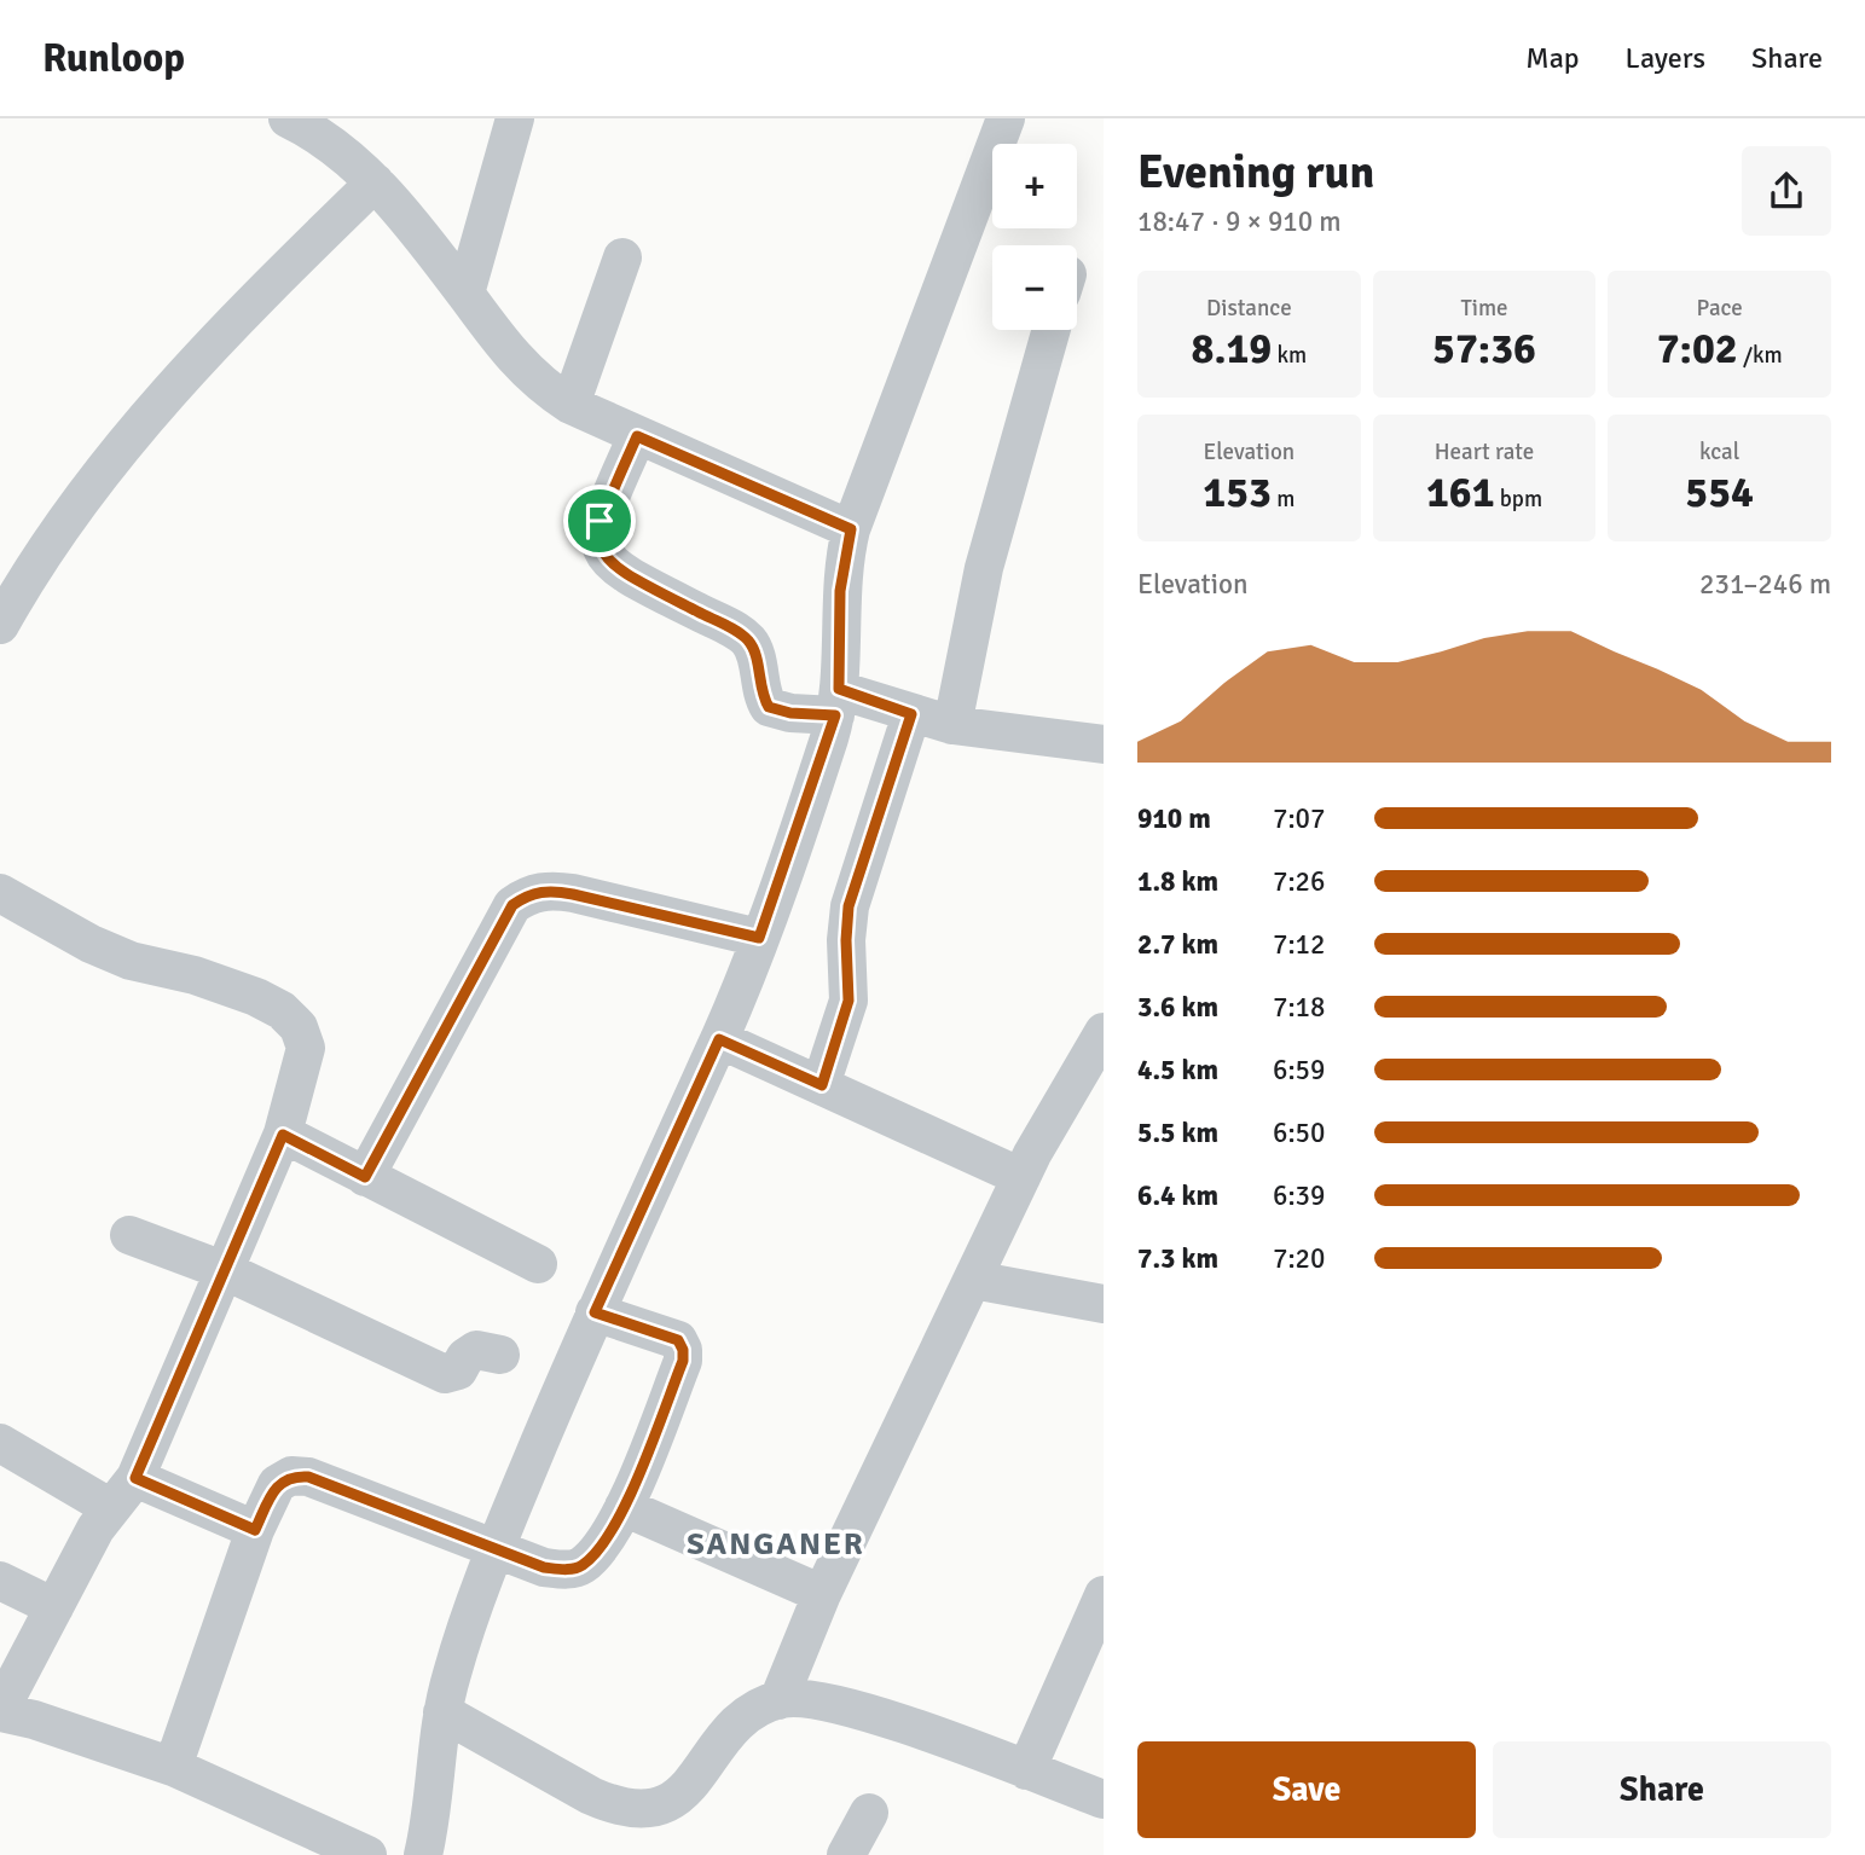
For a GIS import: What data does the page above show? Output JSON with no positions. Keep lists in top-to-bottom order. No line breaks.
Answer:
{"districts":["SANGANER"],"page":{"header":"Runloop","nav":["Map","Layers","Share"],"heading":["Evening run","18:47 · 9 × 910 m"],"map_buttons":["+","−"],"stats":[["Distance","8.19 km"],["Time","57:36"],["Pace","7:02 /km"],["Elevation","153 m"],["Heart rate","161 bpm"],["kcal","554"]],"chart":["Elevation","231–246 m"],"list":[{"name":"910 m","note":"7:07"},{"name":"1.8 km","note":"7:26"},{"name":"2.7 km","note":"7:12"},{"name":"3.6 km","note":"7:18"},{"name":"4.5 km","note":"6:59"},{"name":"5.5 km","note":"6:50"},{"name":"6.4 km","note":"6:39"},{"name":"7.3 km","note":"7:20"}],"buttons":["Save","Share"]}}
